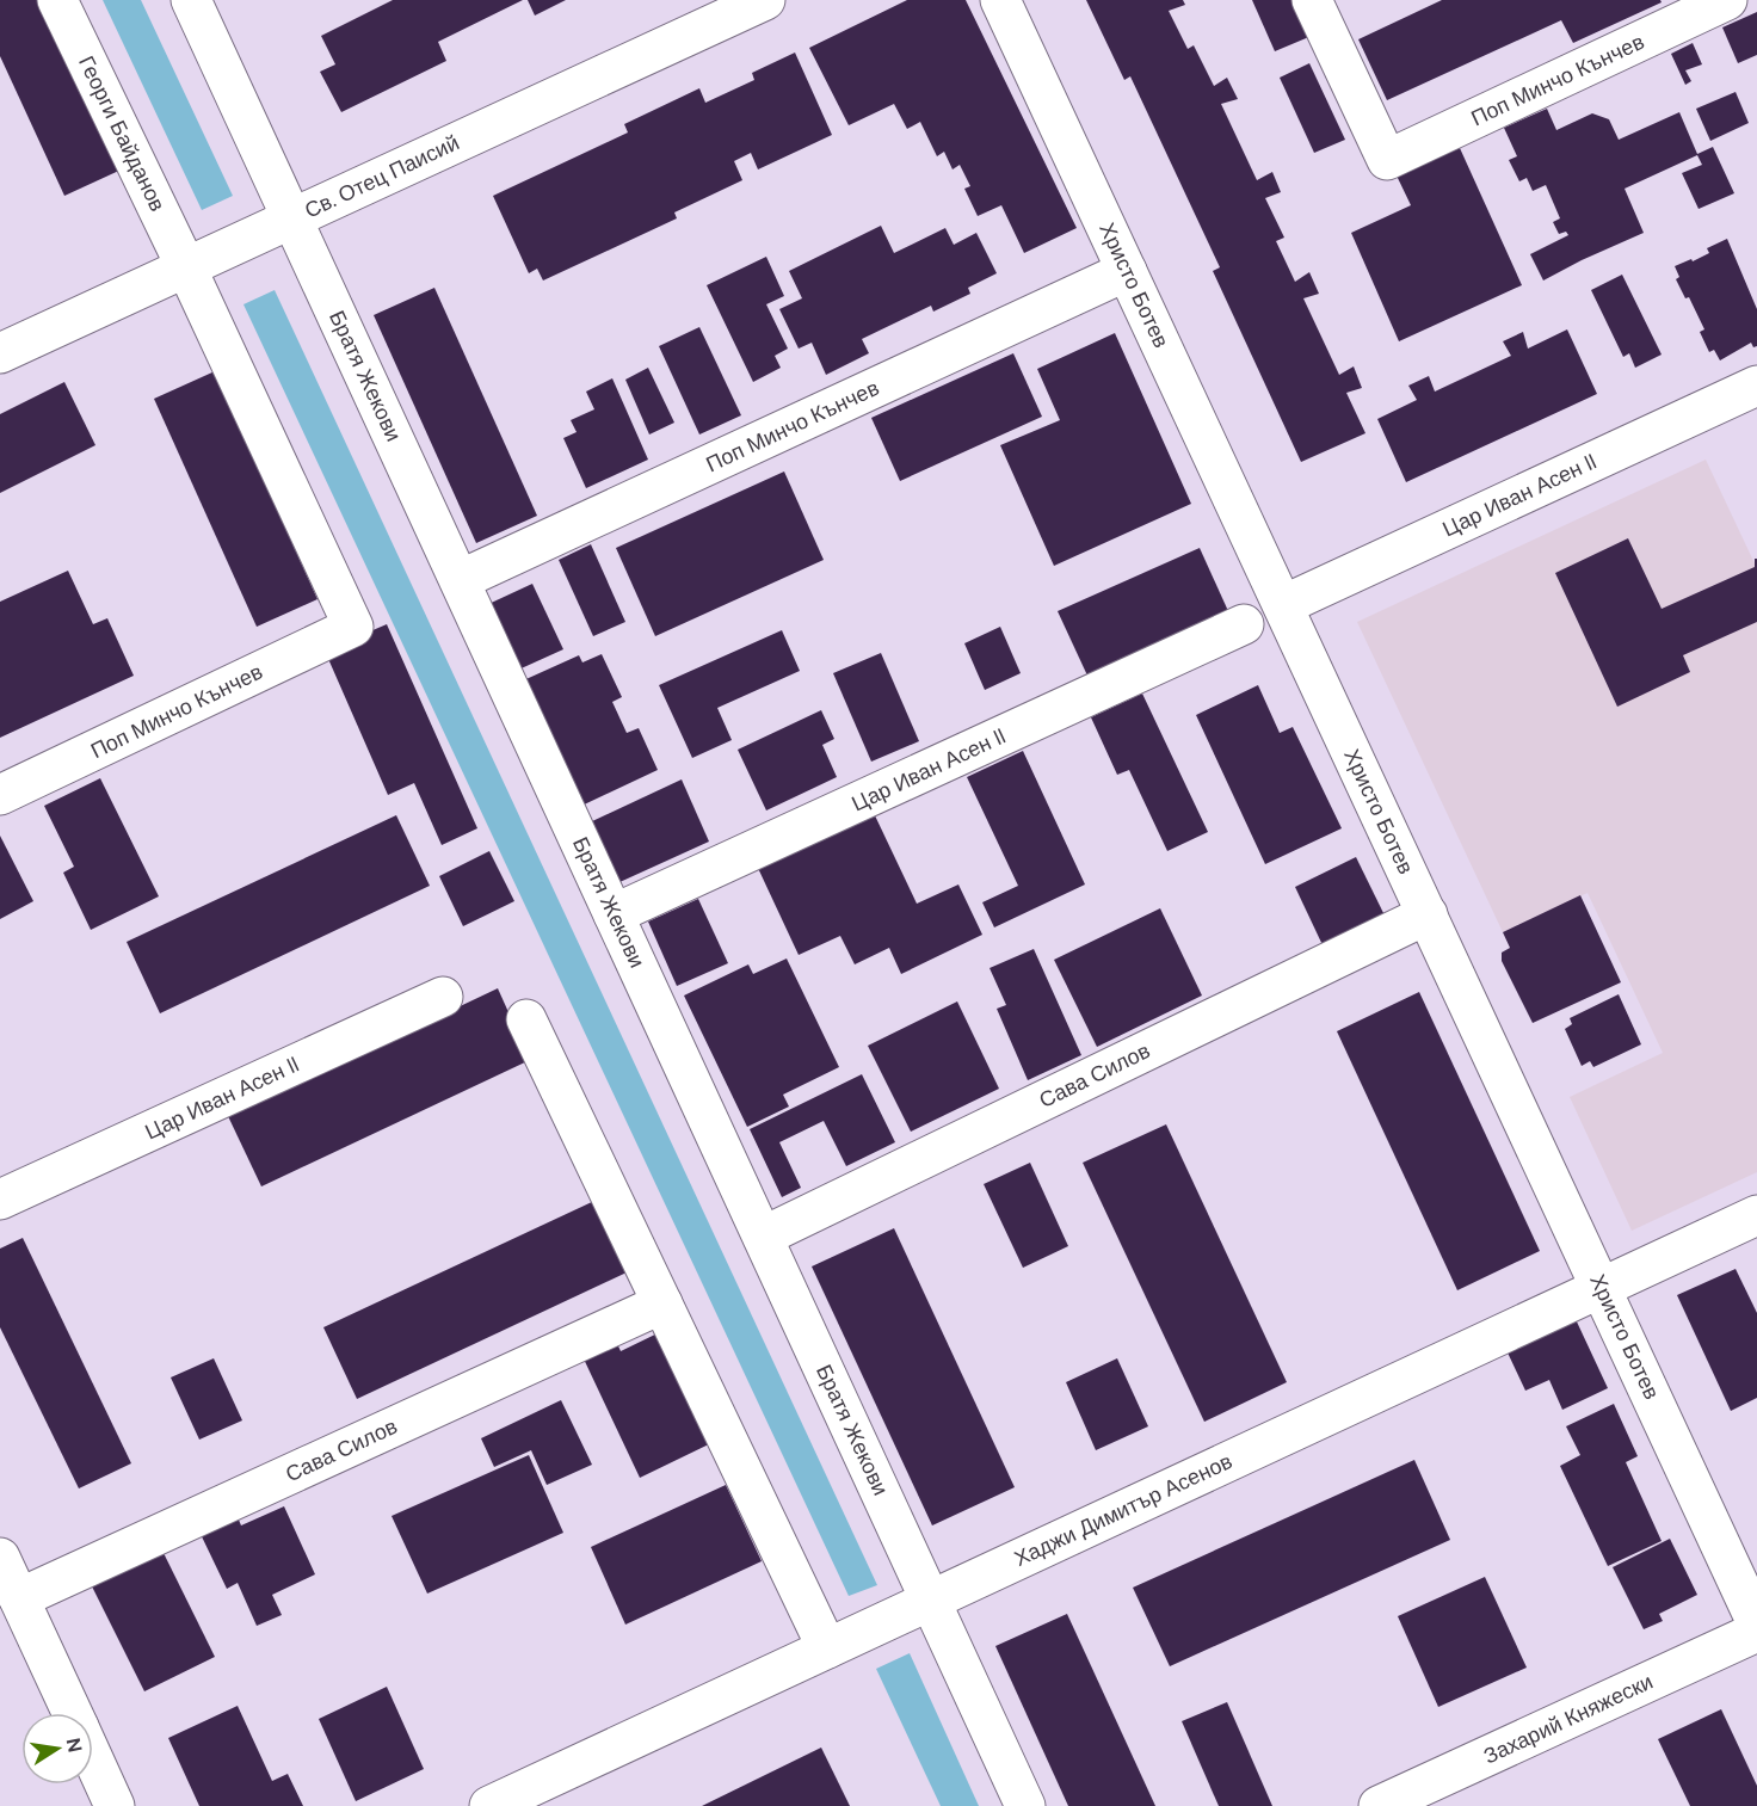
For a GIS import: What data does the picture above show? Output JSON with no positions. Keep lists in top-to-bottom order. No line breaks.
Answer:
{"streets":{"street":["Поп Минчо Кънчев","Георги Байданов","Св. Отец Паисий","Христо Ботев","Братя Жекови","Цар Иван Асен II","Сава Силов","Хаджи Димитър Асенов","Захарий Княжески"]},"crossings":[["Поп Минчо Кънчев","Георги Байданов"],["Поп Минчо Кънчев","Христо Ботев"],["Поп Минчо Кънчев","Братя Жекови"],["Георги Байданов","Св. Отец Паисий"],["Св. Отец Паисий","Братя Жекови"],["Христо Ботев","Цар Иван Асен II"],["Христо Ботев","Сава Силов"],["Христо Ботев","Хаджи Димитър Асенов"],["Братя Жекови","Цар Иван Асен II"],["Братя Жекови","Сава Силов"],["Братя Жекови","Хаджи Димитър Асенов"]],"north":"right"}
